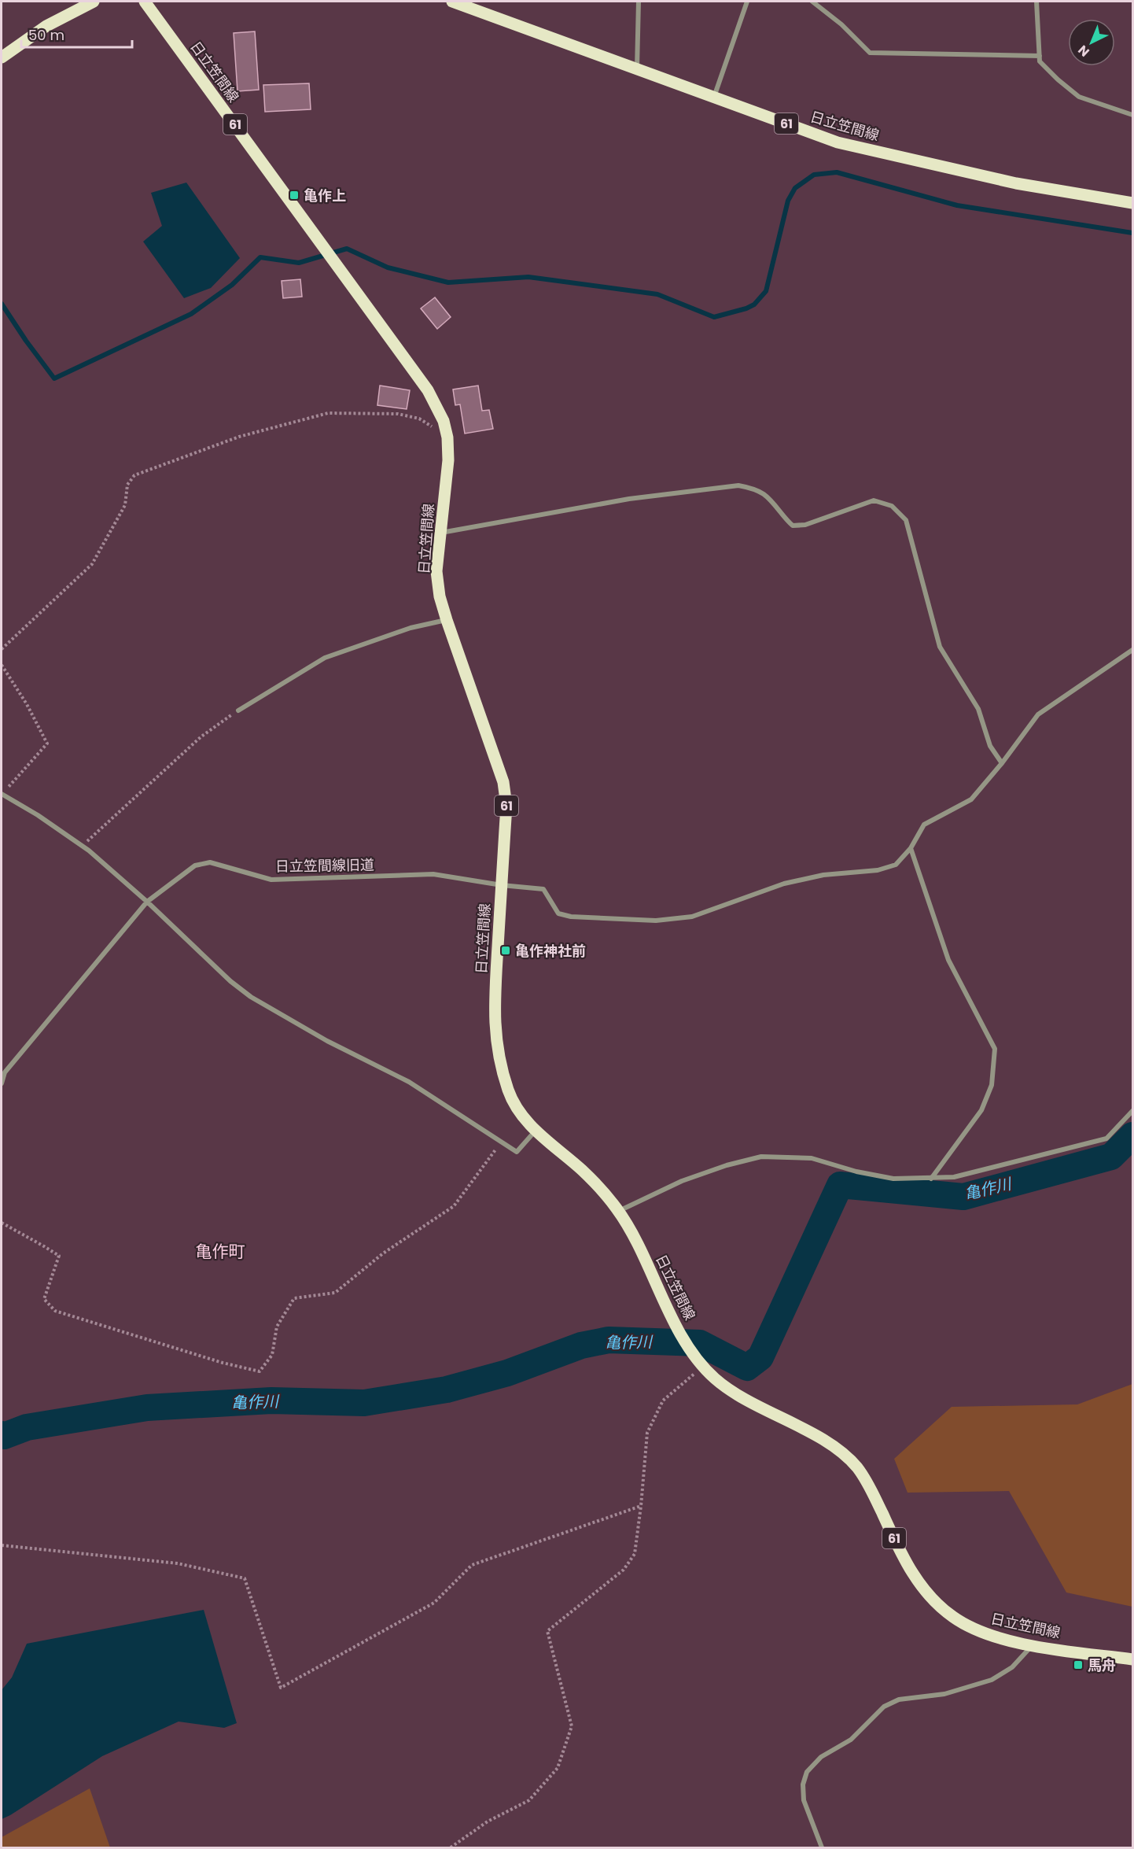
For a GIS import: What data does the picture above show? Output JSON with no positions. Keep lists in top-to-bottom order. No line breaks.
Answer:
{"streets":{"main road":["日立笠間線","61"],"street":["日立笠間線旧道"]},"crossings":[["日立笠間線","日立笠間線旧道"]],"districts":["亀作町"],"water":["亀作川"],"places":{"transit":["亀作上","亀作神社前","馬舟"]},"scale_bar":"50 m","north":"bottom left"}
